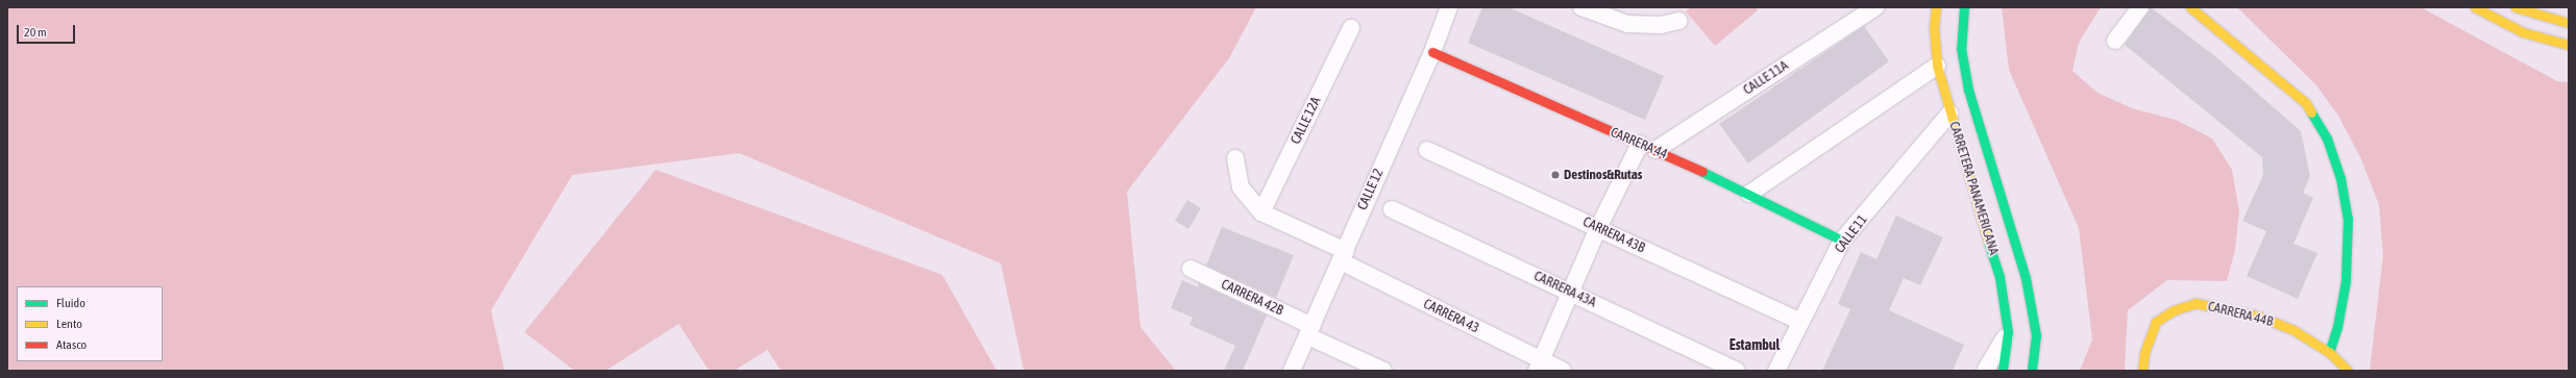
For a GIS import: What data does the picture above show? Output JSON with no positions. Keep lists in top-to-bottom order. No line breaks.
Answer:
{"streets":{"main road":["CARRERA 44","CARRETERA PANAMERICANA","CARRERA 44B"],"street":["CALLE 11A","CALLE 12A","CALLE 12","CALLE 11","CARRERA 43B","CARRERA 43A","CARRERA 42B","CARRERA 43"]},"crossings":[["CALLE 11A","CARRERA 44"],["CALLE 12A","CARRERA 43"],["CARRERA 44","CALLE 12"],["CARRERA 44","CALLE 11"],["CARRETERA PANAMERICANA","CALLE 11"],["CALLE 12","CARRERA 42B"],["CALLE 12","CARRERA 43"],["CALLE 11","CARRERA 43B"]],"districts":["Estambul"],"places":["Destinos&Rutas"],"legend":["Fluido","Lento","Atasco"],"scale_bar":"20 m"}
